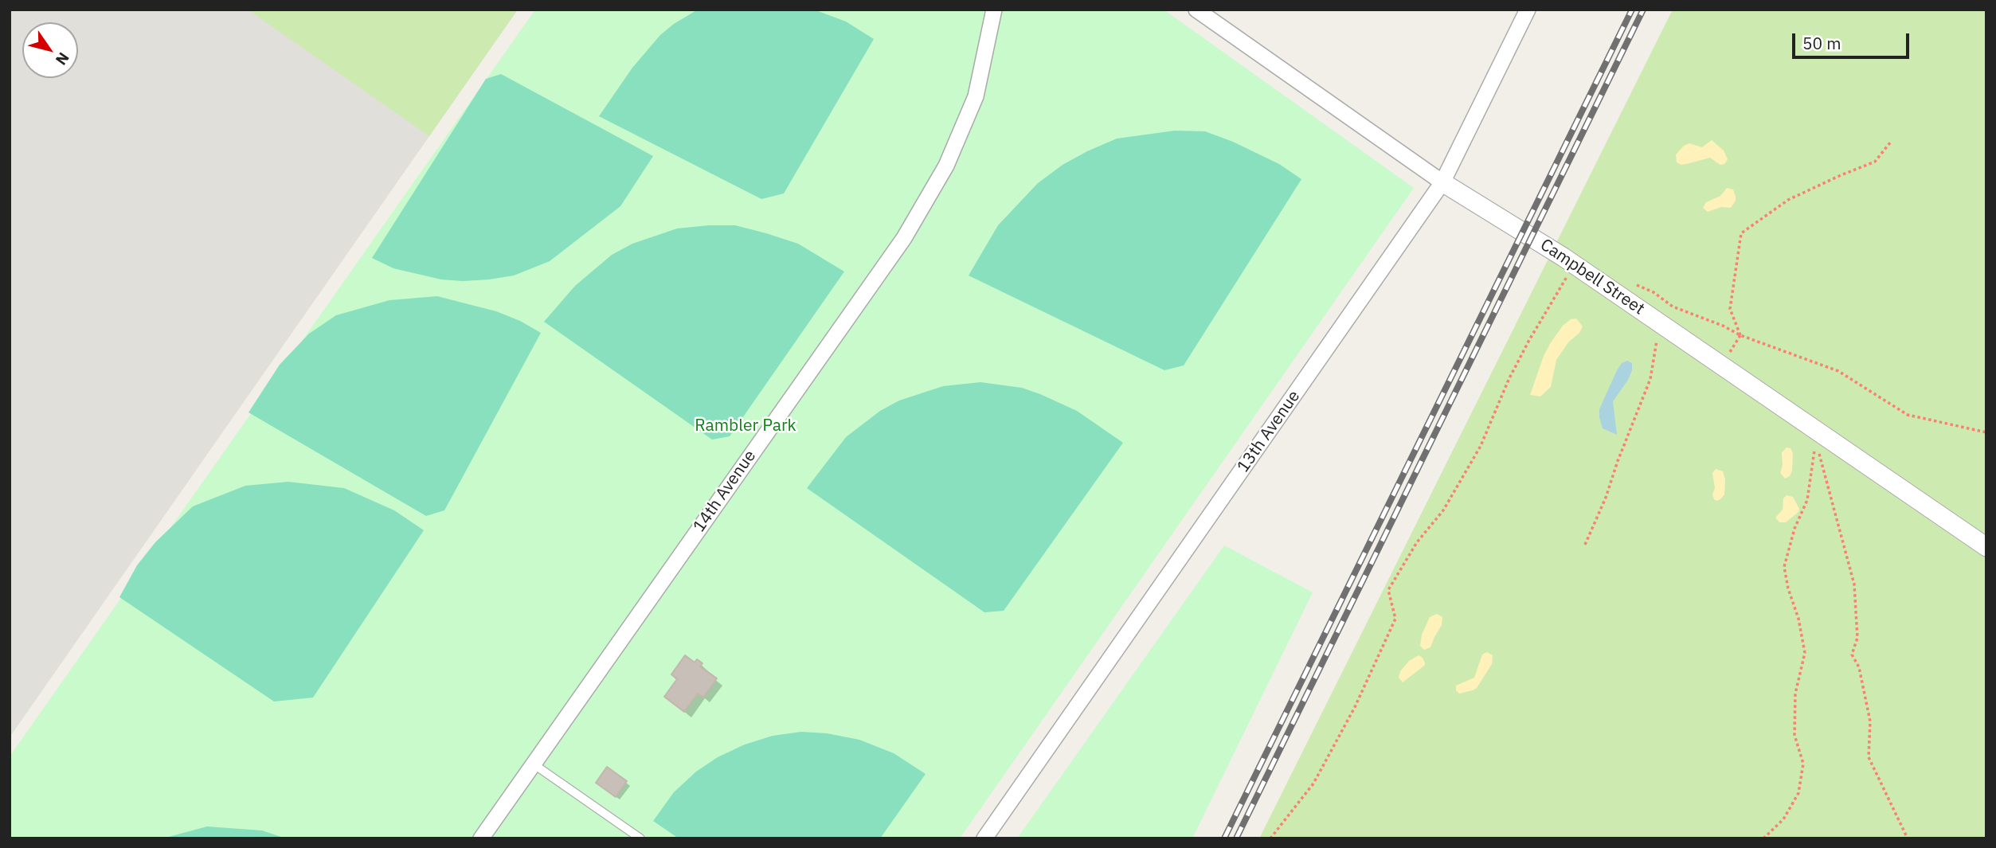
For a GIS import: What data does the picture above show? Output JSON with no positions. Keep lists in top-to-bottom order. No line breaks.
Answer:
{"streets":{"street":["Campbell Street","13th Avenue","14th Avenue"]},"crossings":[["Campbell Street","13th Avenue"]],"parks":["Rambler Park"],"scale_bar":"50 m","north":"bottom right"}
